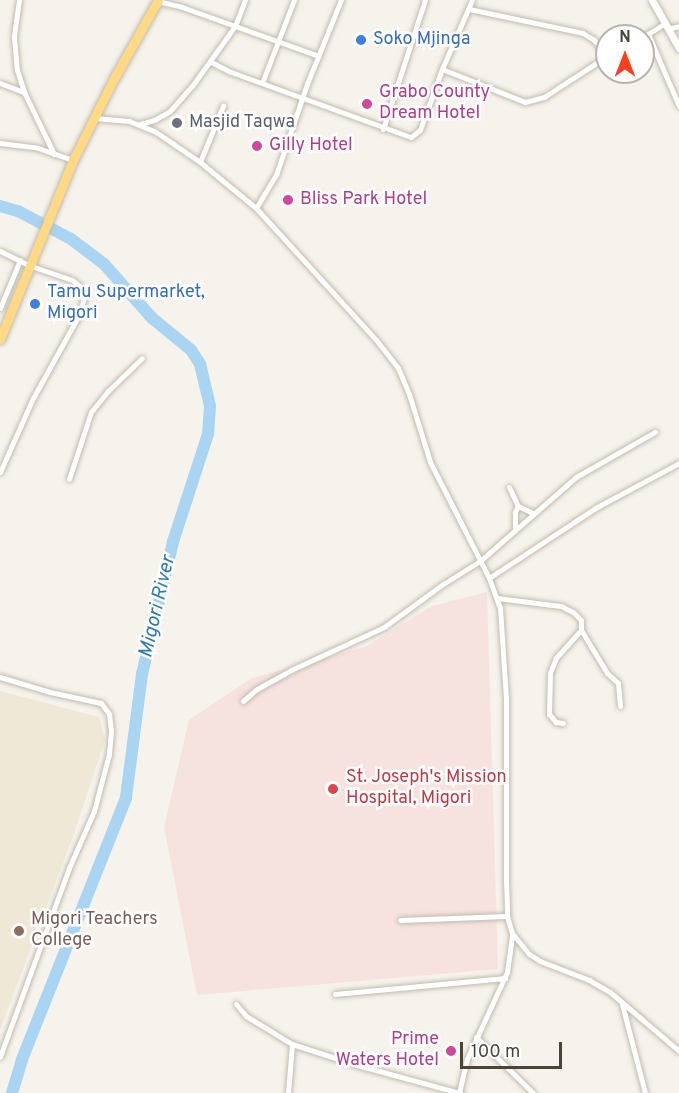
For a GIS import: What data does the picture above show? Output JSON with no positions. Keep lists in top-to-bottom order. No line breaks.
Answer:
{"water":["Migori River"],"places":["Soko Mjinga","Grabo County Dream Hotel","Masjid Taqwa","Gilly Hotel","Bliss Park Hotel","Tamu Supermarket, Migori","St. Joseph's Mission Hospital, Migori","Migori Teachers College","Prime Waters Hotel"],"scale_bar":"100 m","north":"top"}
